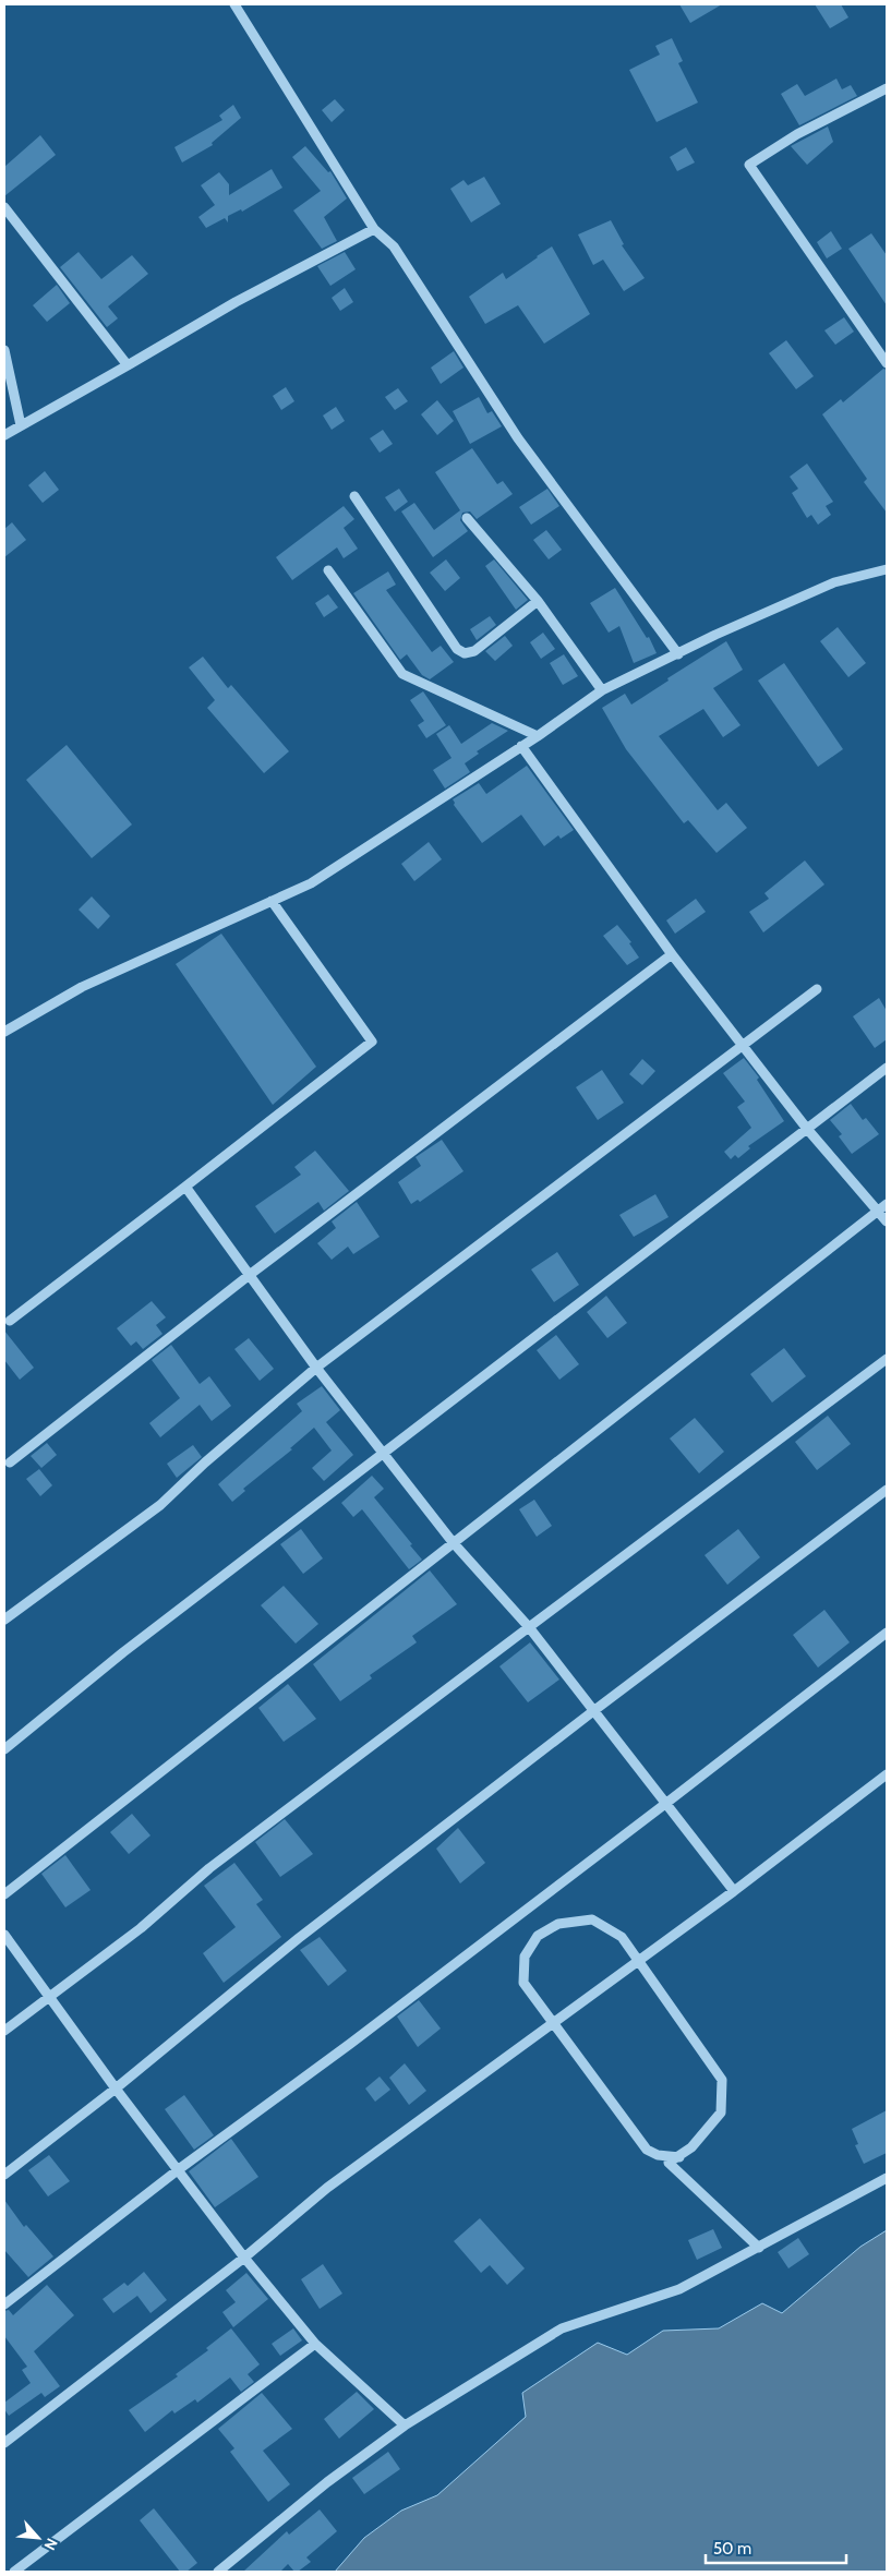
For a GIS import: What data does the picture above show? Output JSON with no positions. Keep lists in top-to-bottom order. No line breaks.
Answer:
{"scale_bar":"50 m","north":"bottom right"}
